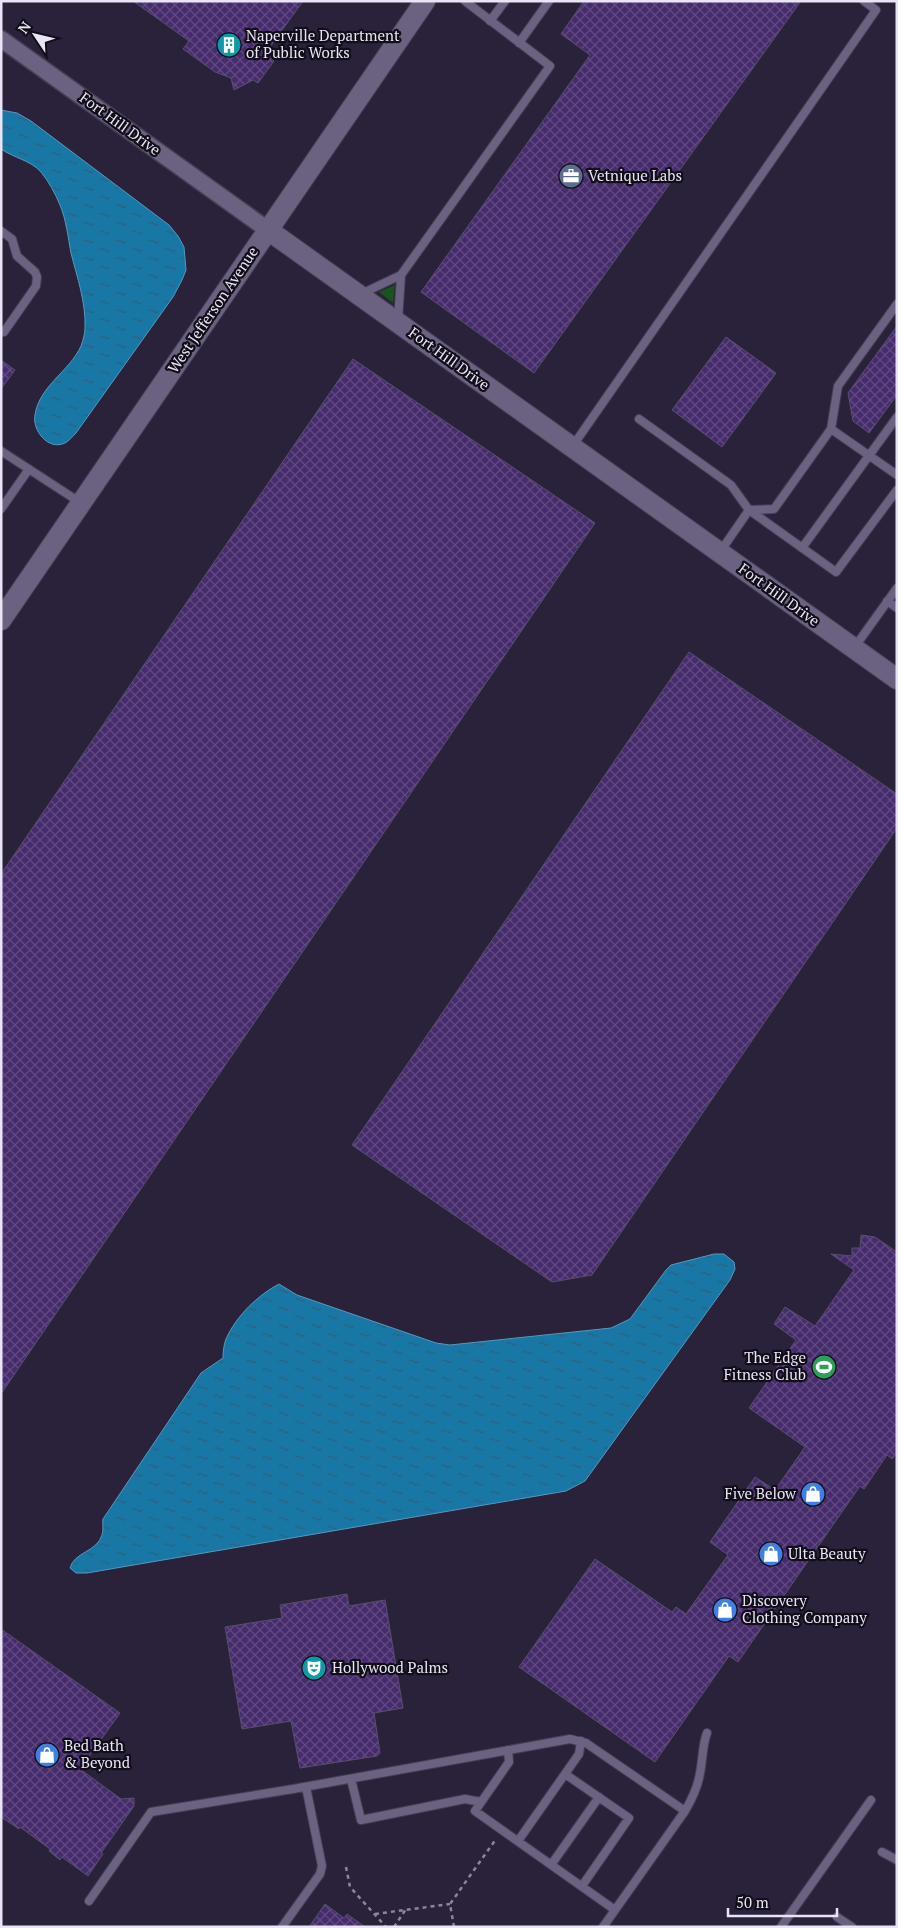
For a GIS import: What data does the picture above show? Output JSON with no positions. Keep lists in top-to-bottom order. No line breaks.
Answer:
{"streets":{"street":["Fort Hill Drive","West Jefferson Avenue"]},"crossings":[["Fort Hill Drive","West Jefferson Avenue"]],"places":{"building":["Naperville Department of Public Works"],"office":["Vetnique Labs"],"sports":["The Edge Fitness Club"],"shop":["Five Below","Ulta Beauty","Discovery Clothing Company","Bed Bath & Beyond"],"theatre":["Hollywood Palms"]},"scale_bar":"50 m","north":"top left"}
